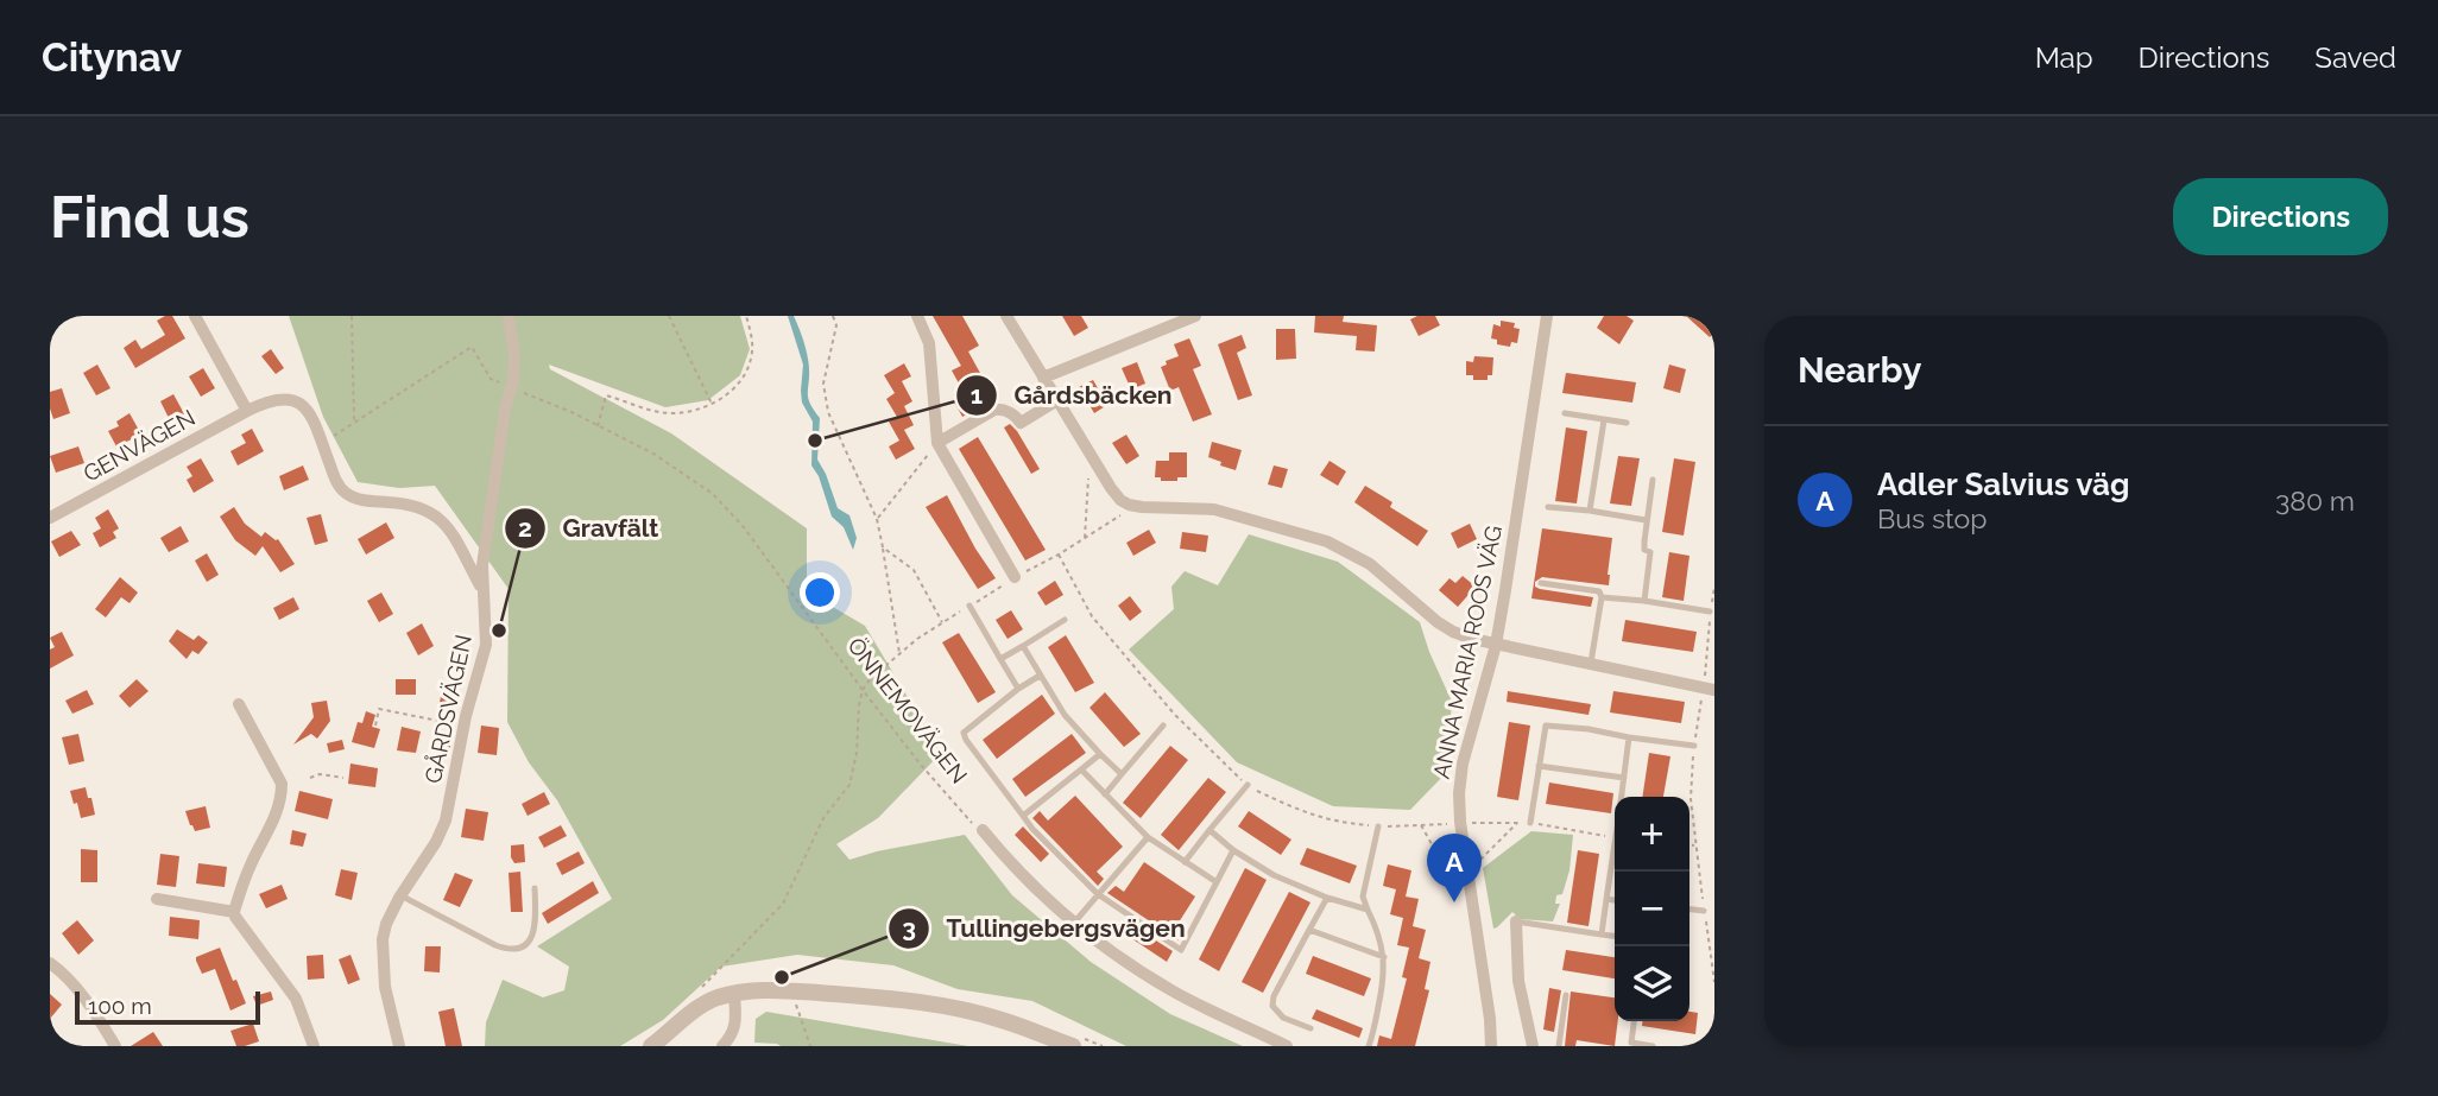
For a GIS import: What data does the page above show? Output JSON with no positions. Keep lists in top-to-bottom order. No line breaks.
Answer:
{"streets":{"street":["GENVÄGEN","ANNA MARIA ROOS VÄG","GÅRDSVÄGEN"],"path":["ÖNNEMOVÄGEN"]},"crossings":[["GENVÄGEN","GÅRDSVÄGEN"],["GÅRDSVÄGEN","ÖNNEMOVÄGEN"]],"places":["Gårdsbäcken","Gravfält","Tullingebergsvägen"],"scale_bar":"100 m","page":{"header":"Citynav","nav":["Map","Directions","Saved"],"buttons":"Directions","title":"Find us","heading":"Nearby","list":[{"mark":"A","name":"Adler Salvius väg","note":"Bus stop","value":"380 m"}],"map_buttons":["+","−"],"pins":"A","scale":"100 m"}}
